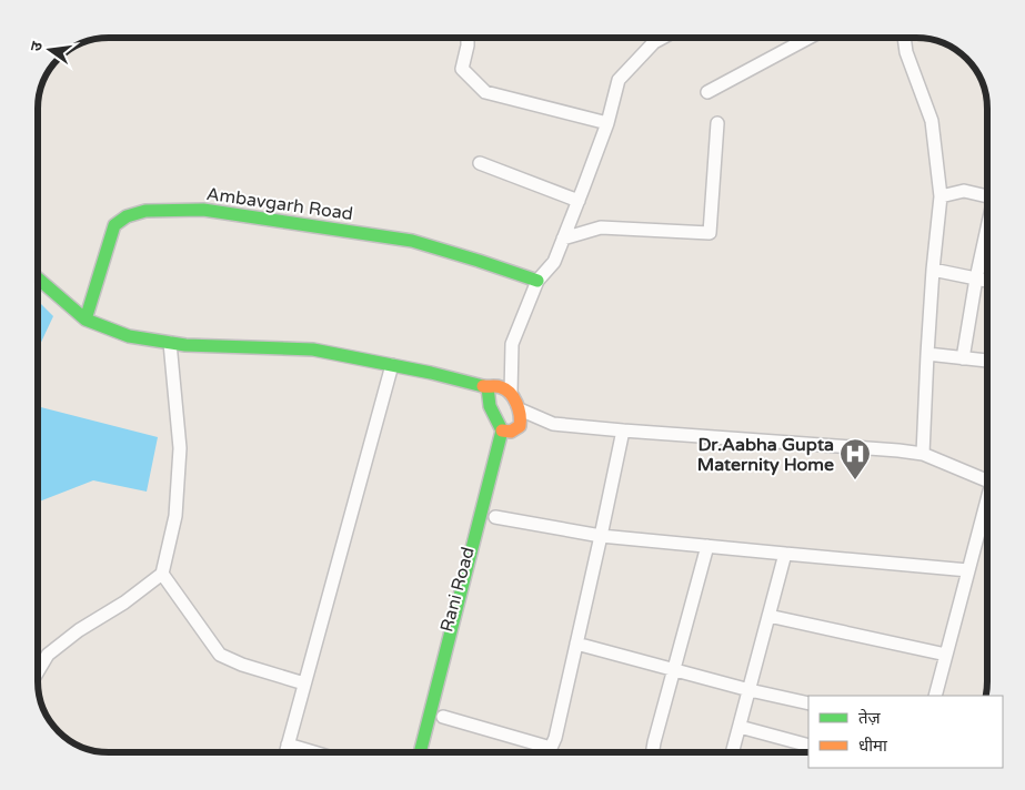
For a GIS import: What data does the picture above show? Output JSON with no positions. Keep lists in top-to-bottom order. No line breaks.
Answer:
{"streets":{"main road":["Ambavgarh Road","Rani Road"]},"places":{"hospital":["Dr.Aabha Gupta Maternity Home"]},"legend":["तेज़","धीमा"],"north":"left"}
